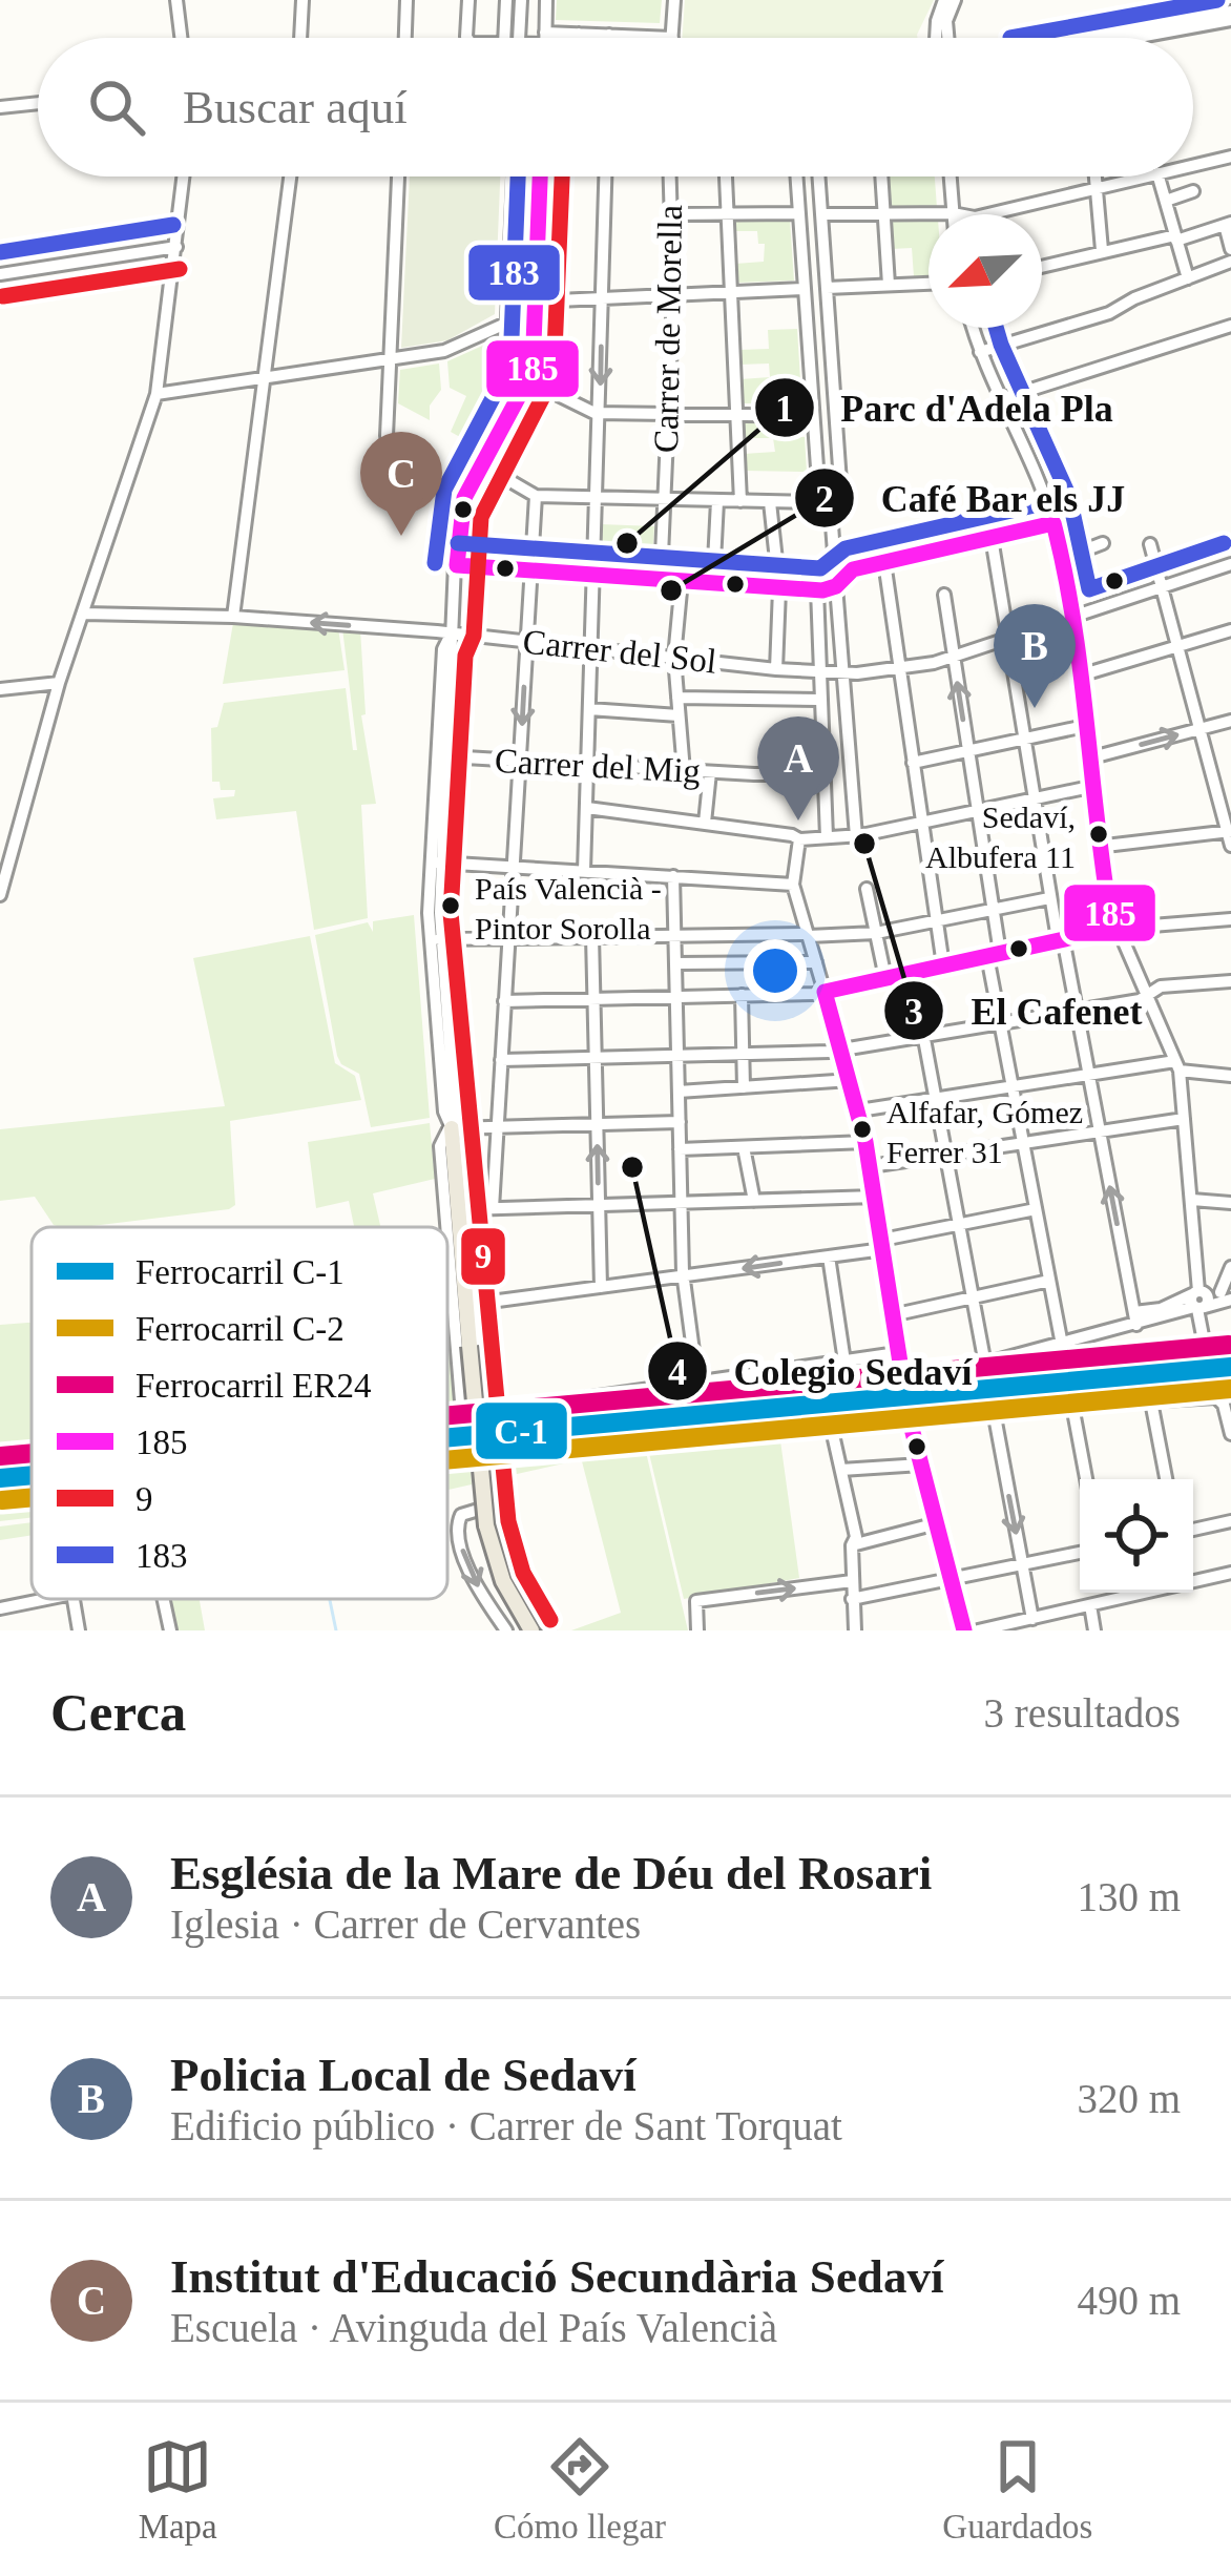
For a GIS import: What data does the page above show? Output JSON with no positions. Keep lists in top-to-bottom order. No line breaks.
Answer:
{"streets":{"street":["Carrer de Morella","Carrer del Sol","Carrer del Mig"]},"places":["Parc d'Adela Pla","Café Bar els JJ","Sedaví, Albufera 11","El Cafenet","País Valencià - Pintor Sorolla","Alfafar, Gómez Ferrer 31","Colegio Sedaví"],"lines":["transit line 183","transit line 185","transit line 9","rail line ER24","rail line C-1","rail line C-2"],"legend":["Ferrocarril C-1","Ferrocarril C-2","Ferrocarril ER24","185","9","183"],"north":"bottom left","page":{"search":"Buscar aquí","pins":["C","B","A"],"heading":["Cerca","3 resultados"],"list":[{"mark":"A","name":"Església de la Mare de Déu del Rosari","note":"Iglesia · Carrer de Cervantes","value":"130 m"},{"mark":"B","name":"Policia Local de Sedaví","note":"Edificio público · Carrer de Sant Torquat","value":"320 m"},{"mark":"C","name":"Institut d'Educació Secundària Sedaví","note":"Escuela · Avinguda del País Valencià","value":"490 m"}],"nav":["Mapa","Cómo llegar","Guardados"]}}
